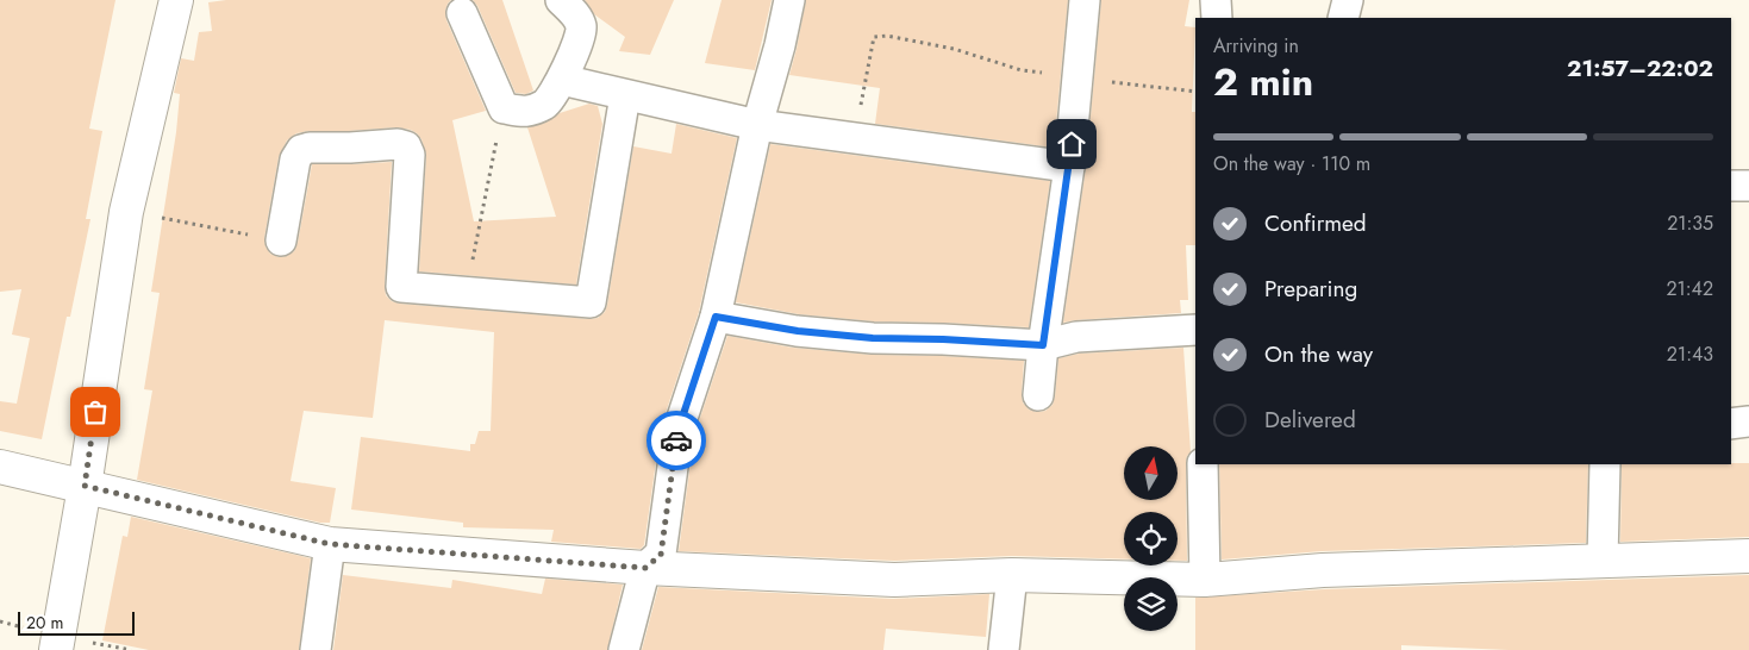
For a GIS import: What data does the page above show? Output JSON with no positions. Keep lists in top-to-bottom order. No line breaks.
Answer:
{"scale_bar":"20 m","north":"top","page":{"heading":["2 min","Arriving in","21:57–22:02"],"bar":"On the way · 110 m","list":[["Confirmed","21:35"],["Preparing","21:42"],["On the way","21:43"],"Delivered"],"scale":"20 m"}}
